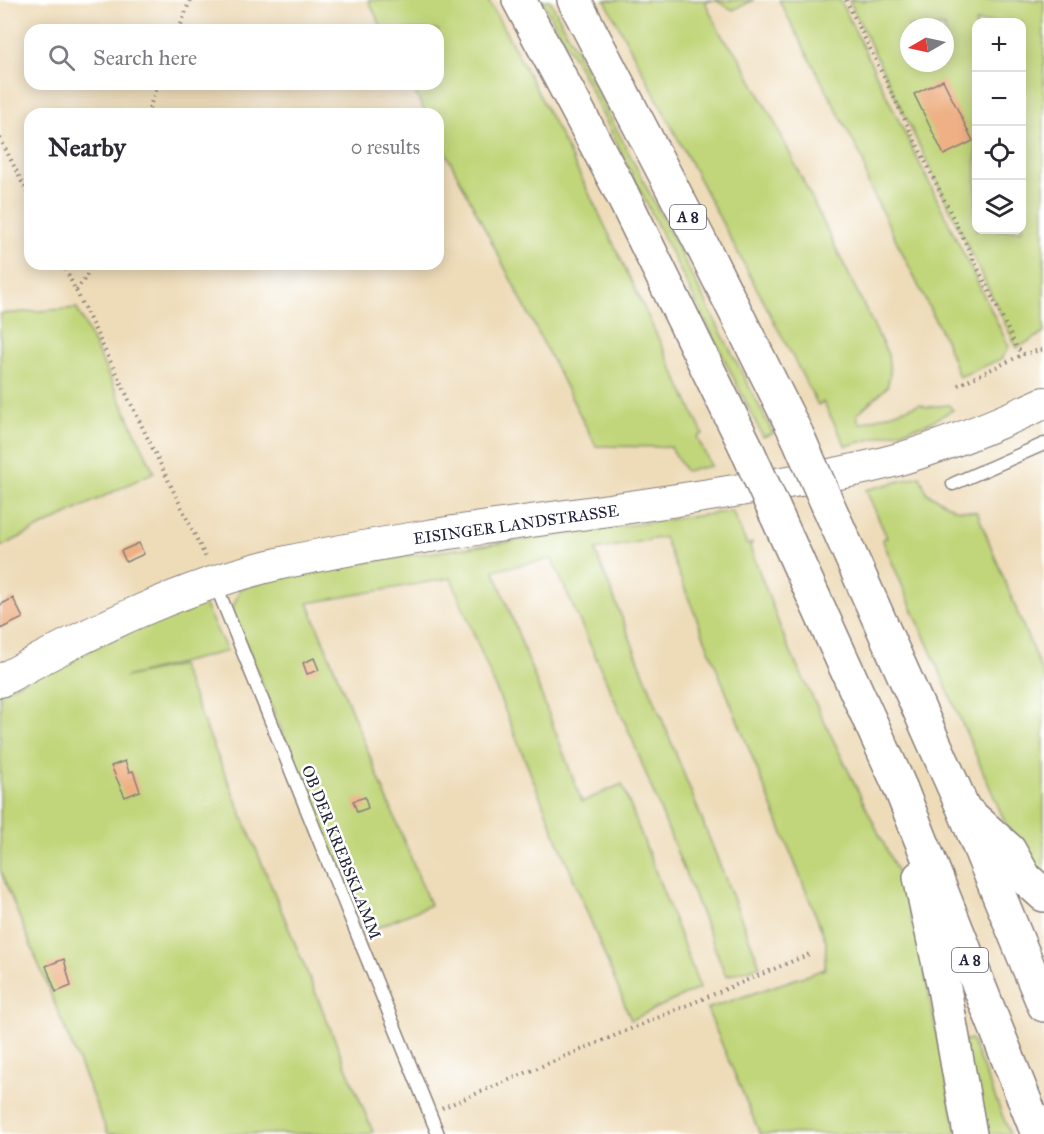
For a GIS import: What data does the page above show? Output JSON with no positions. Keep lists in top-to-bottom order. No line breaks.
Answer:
{"streets":{"highway":["A 8"],"main road":["EISINGER LANDSTRASSE"],"lane":["OB DER KREBSKLAMM"]},"crossings":[["EISINGER LANDSTRASSE","OB DER KREBSKLAMM"]],"north":"left","page":{"map_buttons":["+","−"],"search":"Search here","heading":["Nearby","0 results"]}}
